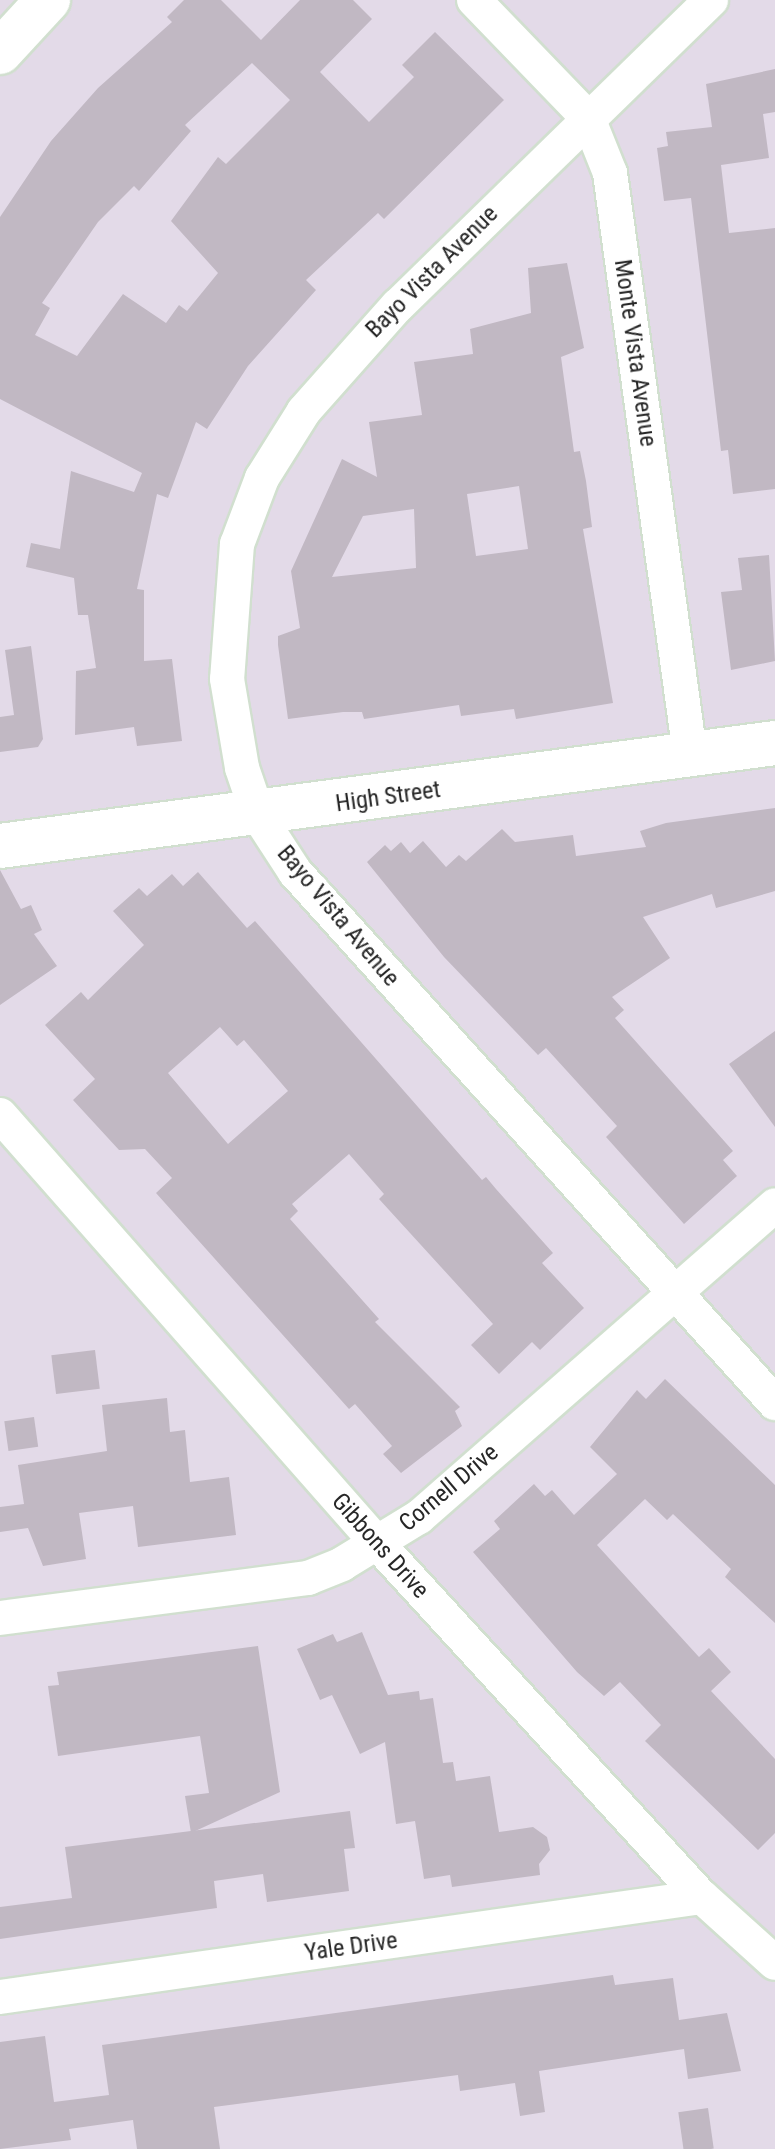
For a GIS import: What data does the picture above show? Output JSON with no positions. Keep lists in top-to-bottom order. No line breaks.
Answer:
{"streets":{"main road":["High Street"],"street":["Bayo Vista Avenue","Monte Vista Avenue","Cornell Drive","Gibbons Drive","Yale Drive"]},"crossings":[["Bayo Vista Avenue","Monte Vista Avenue"],["Bayo Vista Avenue","High Street"],["Bayo Vista Avenue","Cornell Drive"],["Monte Vista Avenue","High Street"],["Cornell Drive","Gibbons Drive"],["Gibbons Drive","Yale Drive"]]}
